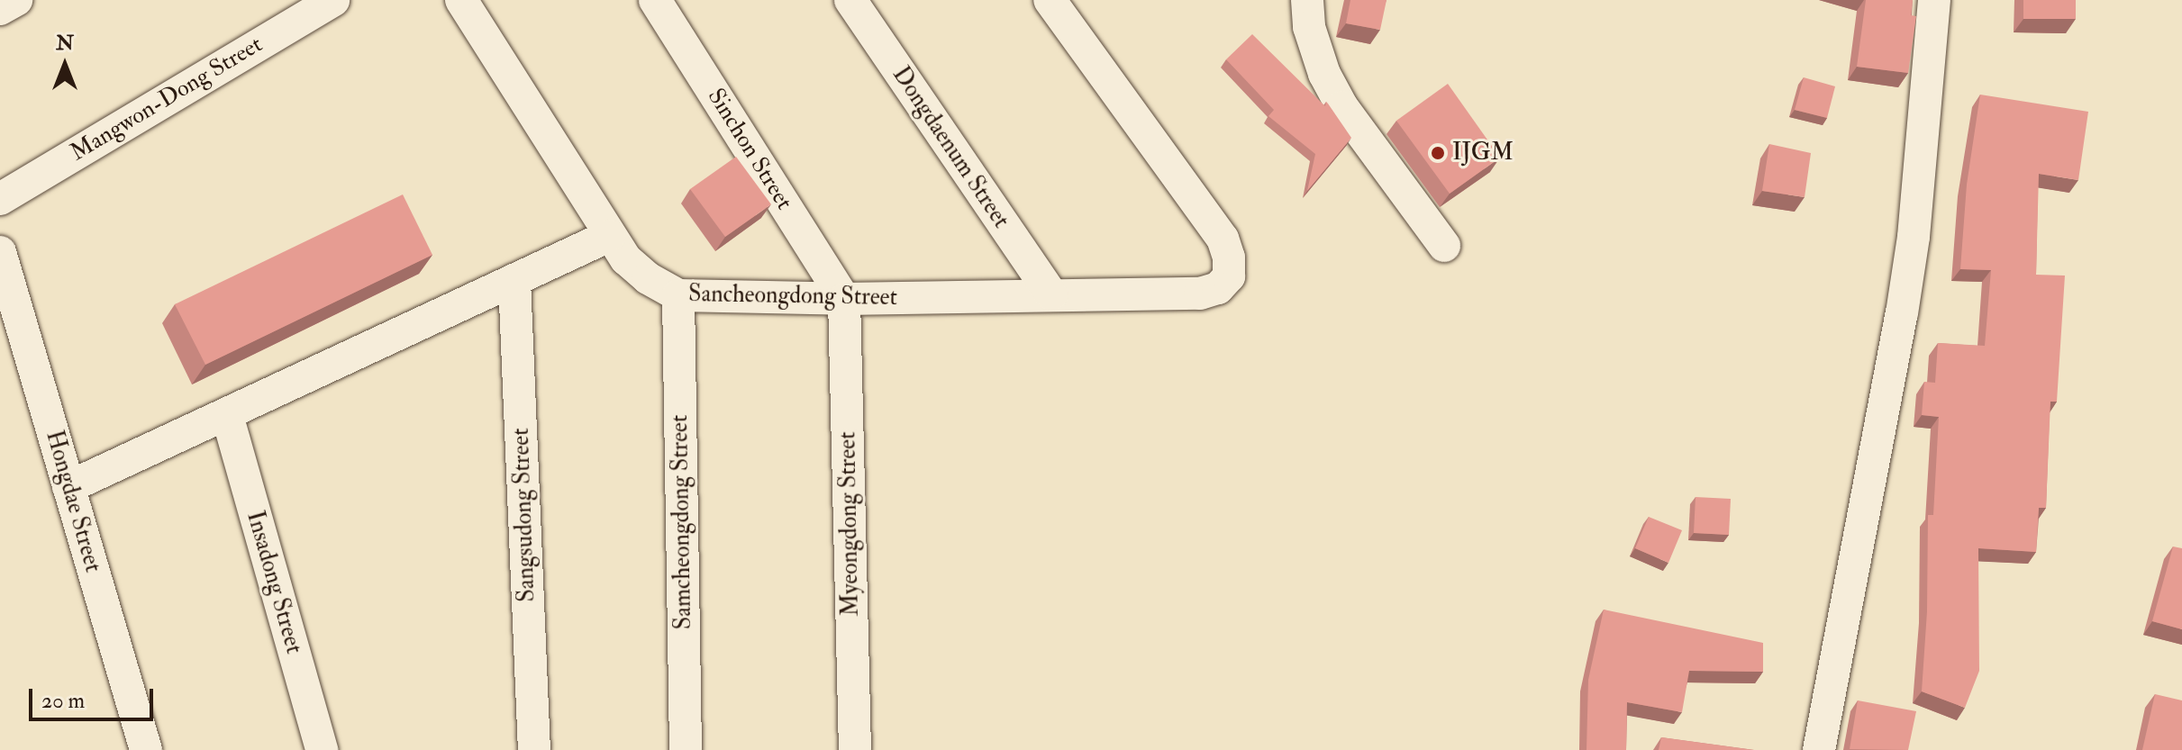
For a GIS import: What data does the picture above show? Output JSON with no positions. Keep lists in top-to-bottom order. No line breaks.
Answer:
{"streets":{"street":["Mangwon-Dong Street","Dongdaenum Street","Sinchon Street","Sancheongdong Street","Hongdae Street","Sangsudong Street","Samcheongdong Street","Myeongdong Street","Insadong Street"]},"crossings":[["Dongdaenum Street","Sancheongdong Street"],["Sinchon Street","Sancheongdong Street"],["Sinchon Street","Myeongdong Street"],["Sancheongdong Street","Samcheongdong Street"],["Sancheongdong Street","Myeongdong Street"]],"places":["IJGM"],"scale_bar":"20 m","north":"top"}
